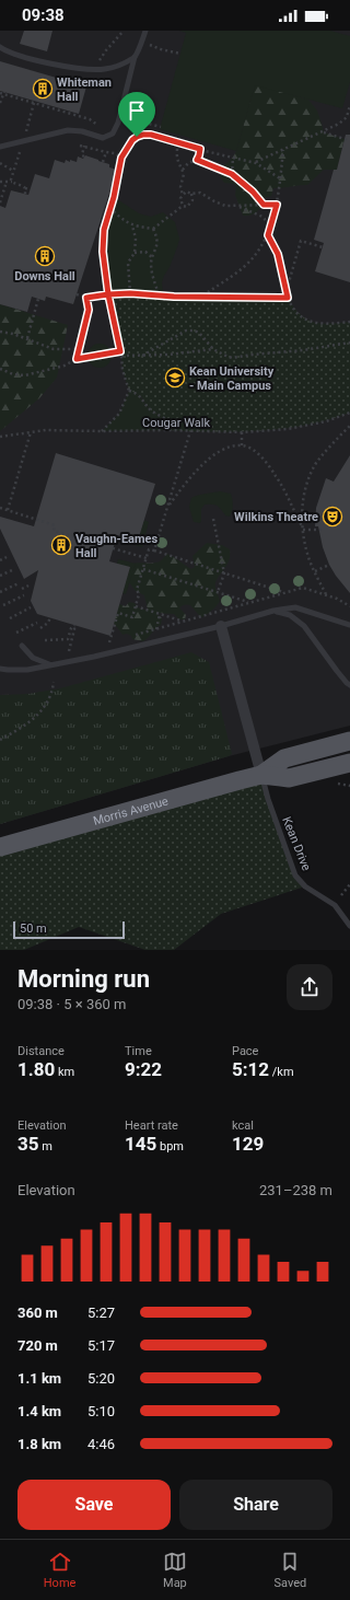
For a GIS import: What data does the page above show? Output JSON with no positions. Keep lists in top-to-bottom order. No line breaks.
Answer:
{"streets":{"main road":["Morris Avenue"],"lane":["Kean Drive"],"path":["Cougar Walk"]},"crossings":[["Morris Avenue","Kean Drive"]],"places":{"building":["Whiteman Hall","Downs Hall","Vaughn-Eames Hall"],"school or university":["Kean University - Main Campus"],"theatre":["Wilkins Theatre"]},"scale_bar":"50 m","page":{"status":"09:38","scale":"50 m","heading":["Morning run","09:38 · 5 × 360 m"],"stats":[["Distance","1.80 km"],["Time","9:22"],["Pace","5:12 /km"],["Elevation","35 m"],["Heart rate","145 bpm"],["kcal","129"]],"chart":["Elevation","231–238 m"],"list":[{"name":"360 m","note":"5:27"},{"name":"720 m","note":"5:17"},{"name":"1.1 km","note":"5:20"},{"name":"1.4 km","note":"5:10"},{"name":"1.8 km","note":"4:46"}],"buttons":["Save","Share"],"tabs":["Home","Map","Saved"]}}
